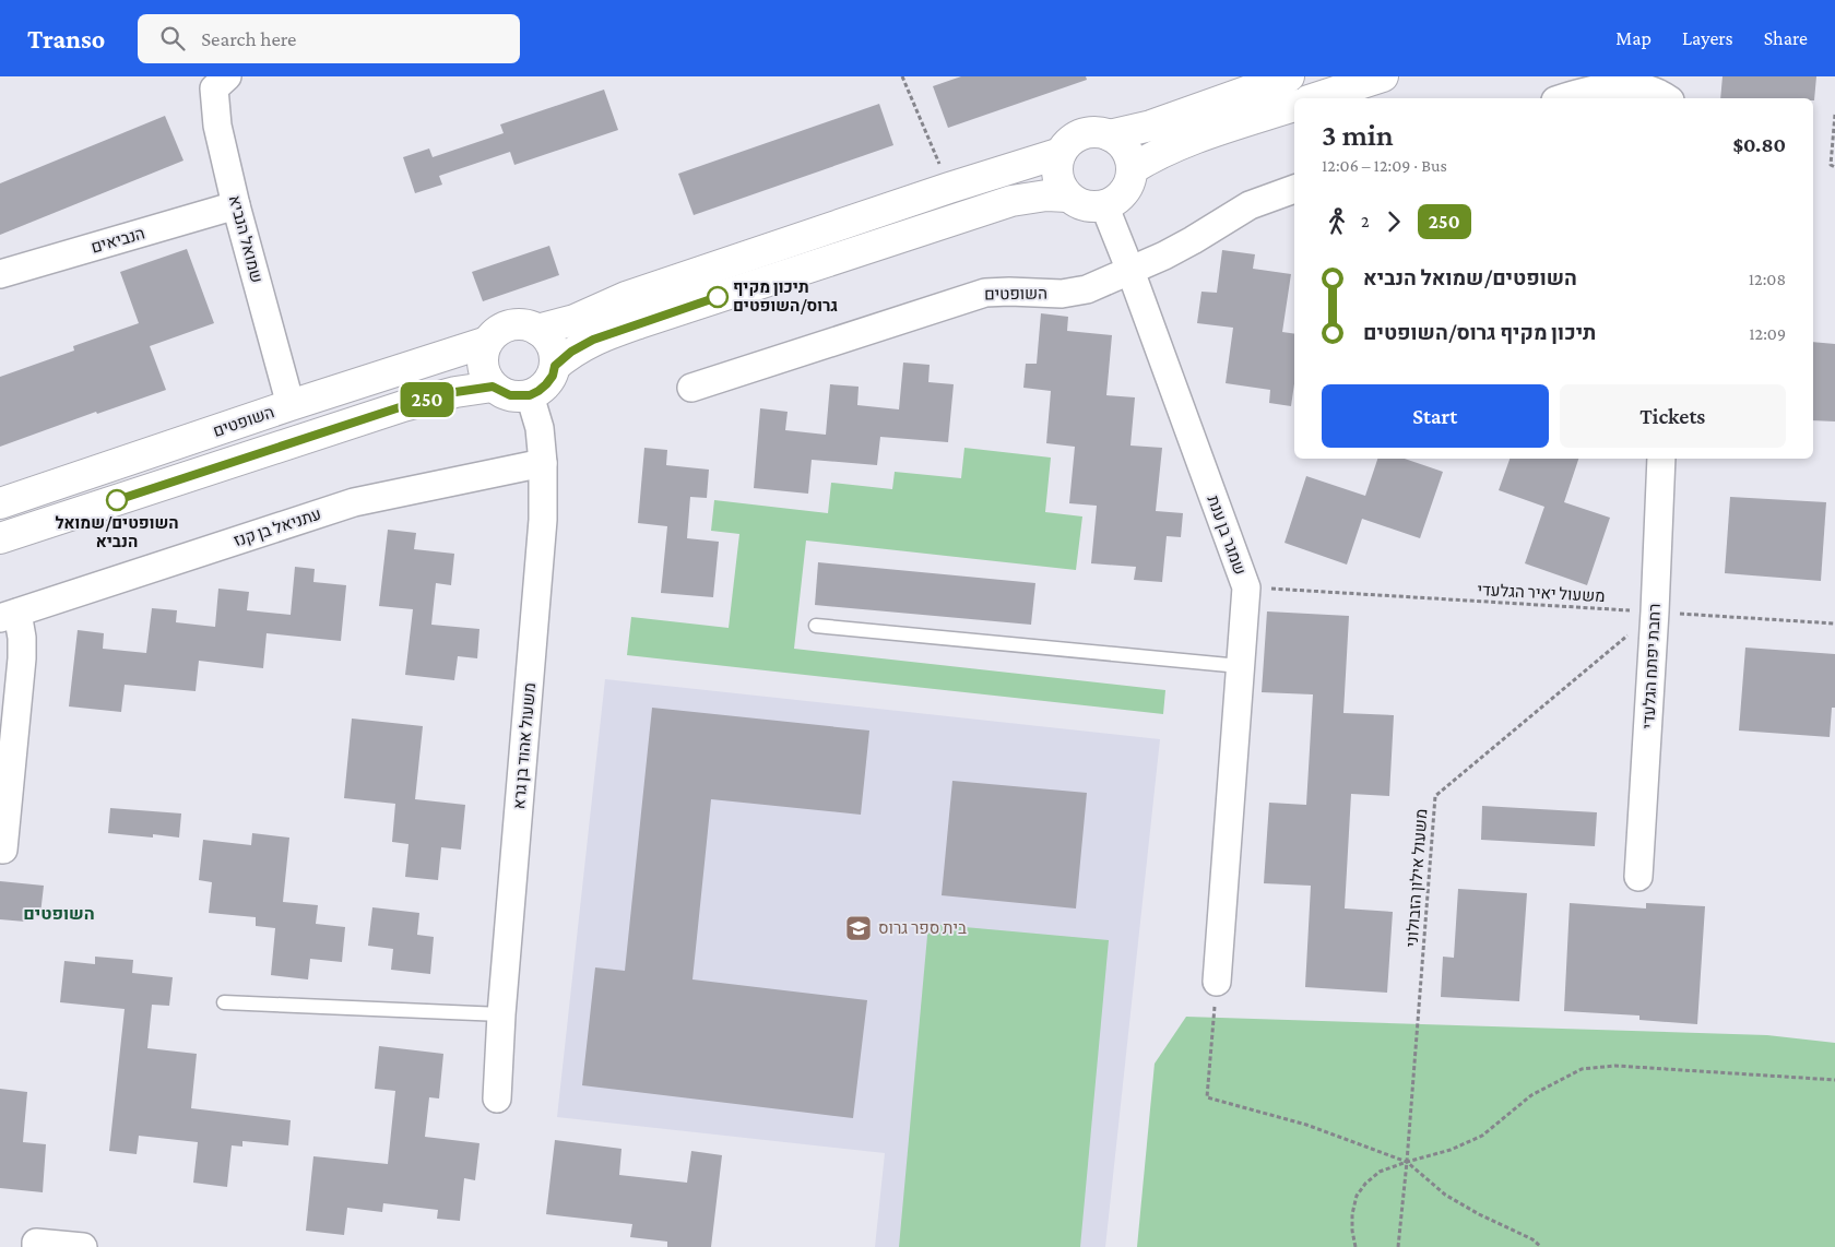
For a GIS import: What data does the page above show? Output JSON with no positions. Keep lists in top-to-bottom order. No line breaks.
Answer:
{"streets":{"street":["שמואל הנביא","הנביאים","השופטים","עתניאל בן קנז","שמגר בן ענת","רחבת יפתח הגלעדי","משעול אהוד בן גרא"],"path":["משעול יאיר הגלעדי","משעול אילון הזבולוני"]},"crossings":[["שמואל הנביא","הנביאים"],["שמואל הנביא","השופטים"],["השופטים","שמגר בן ענת"],["השופטים","משעול אהוד בן גרא"],["עתניאל בן קנז","משעול אהוד בן גרא"],["שמגר בן ענת","משעול יאיר הגלעדי"],["משעול יאיר הגלעדי","רחבת יפתח הגלעדי"],["משעול יאיר הגלעדי","משעול אילון הזבולוני"],["רחבת יפתח הגלעדי","משעול אילון הזבולוני"]],"districts":["השופטים"],"places":{"other":["תיכון מקיף גרוס/השופטים","השופטים/שמואל הנביא"],"school or university":["בית ספר גרוס"]},"lines":["bus line 250"],"page":{"header":"Transo","search":"Search here","nav":["Map","Layers","Share"],"on_map":"250","heading":["3 min","12:06 – 12:09 · Bus","$0.80"],"legs":["2","250"],"list":[{"name":"השופטים/שמואל הנביא","value":"12:08"},{"name":"תיכון מקיף גרוס/השופטים","value":"12:09"}],"buttons":["Start","Tickets"]}}
